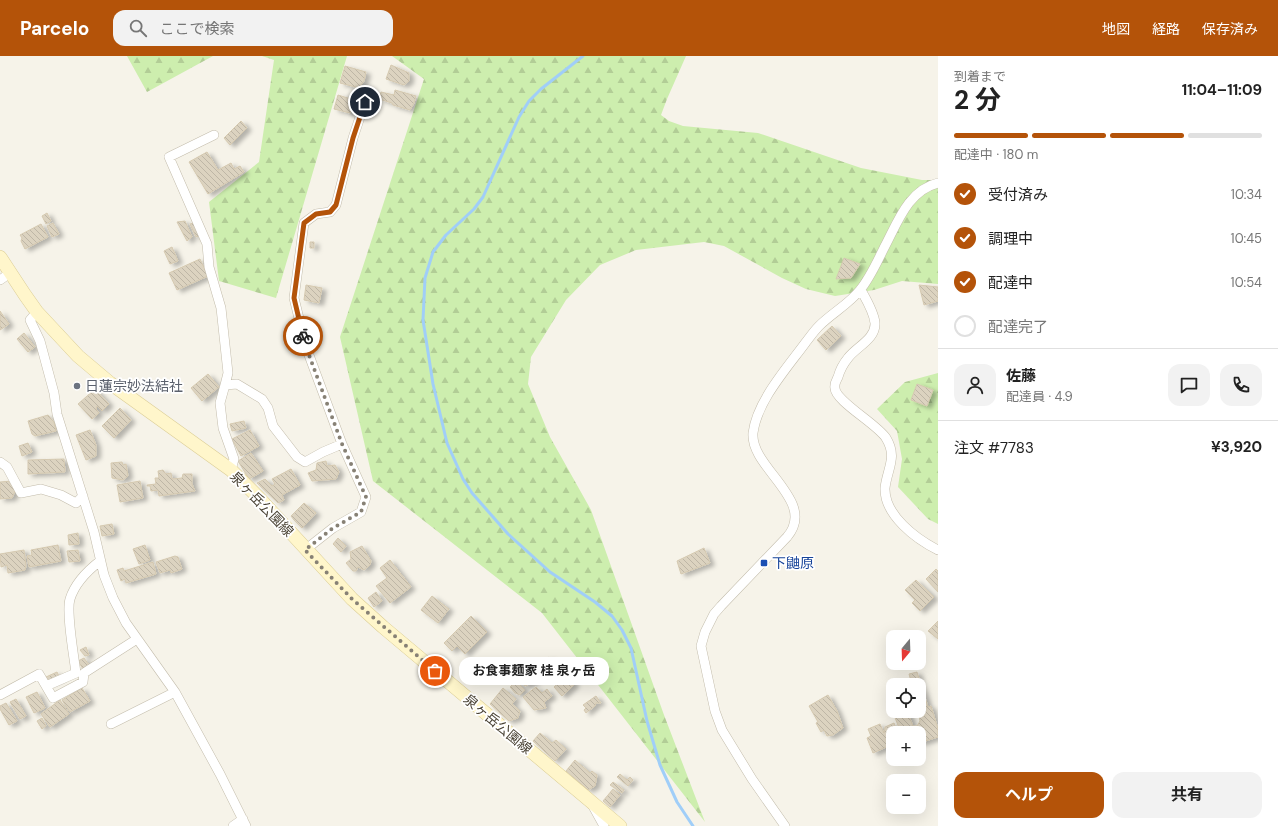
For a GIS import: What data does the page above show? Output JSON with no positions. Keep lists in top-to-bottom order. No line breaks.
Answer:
{"streets":{"main road":["泉ヶ岳公園線"]},"places":{"other":["日蓮宗妙法結社","お食事麺家 桂 泉ヶ岳"],"transit":["下鼬原"]},"north":"bottom","page":{"header":"Parcelo","search":"ここで検索","nav":["地図","経路","保存済み"],"heading":["2 分","到着まで","11:04–11:09"],"panel":["佐藤","配達員 · 4.9","注文 #7783","¥3,920"],"bar":"配達中 · 180 m","list":[["受付済み","10:34"],["調理中","10:45"],["配達中","10:54"],"配達完了"],"map_buttons":["+","−"],"bubble":"お食事麺家 桂 泉ヶ岳","buttons":["ヘルプ","共有"]}}
